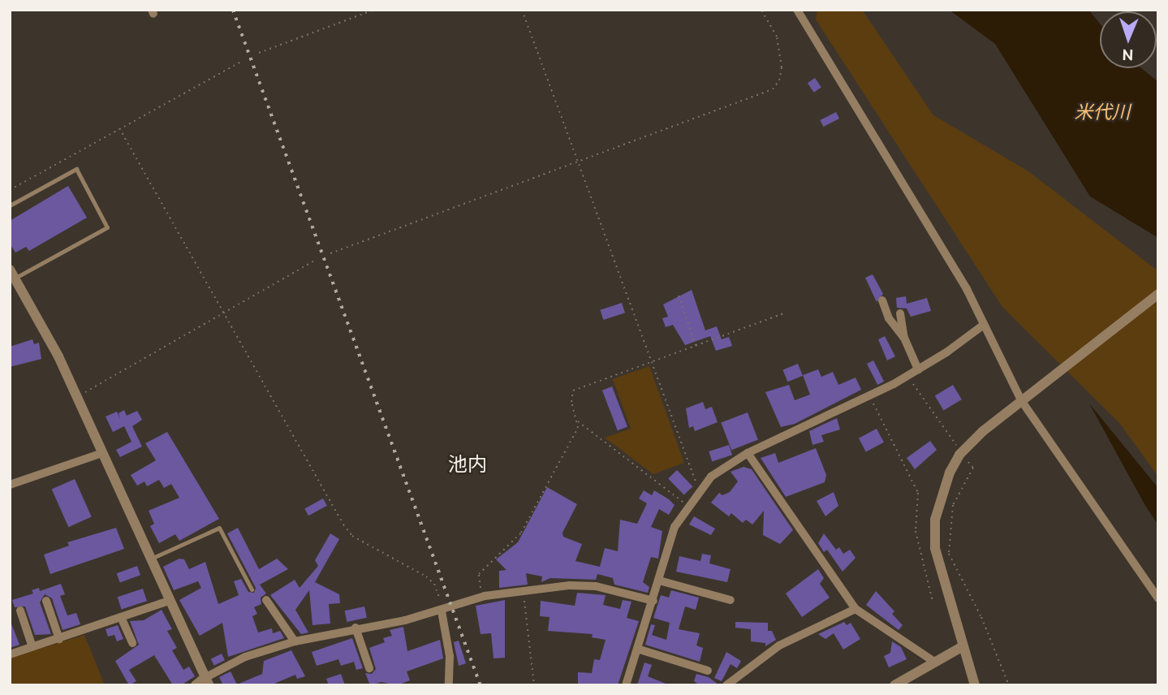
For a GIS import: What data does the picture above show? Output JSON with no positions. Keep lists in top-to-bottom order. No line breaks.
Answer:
{"districts":["池内"],"water":["米代川"],"north":"bottom"}
